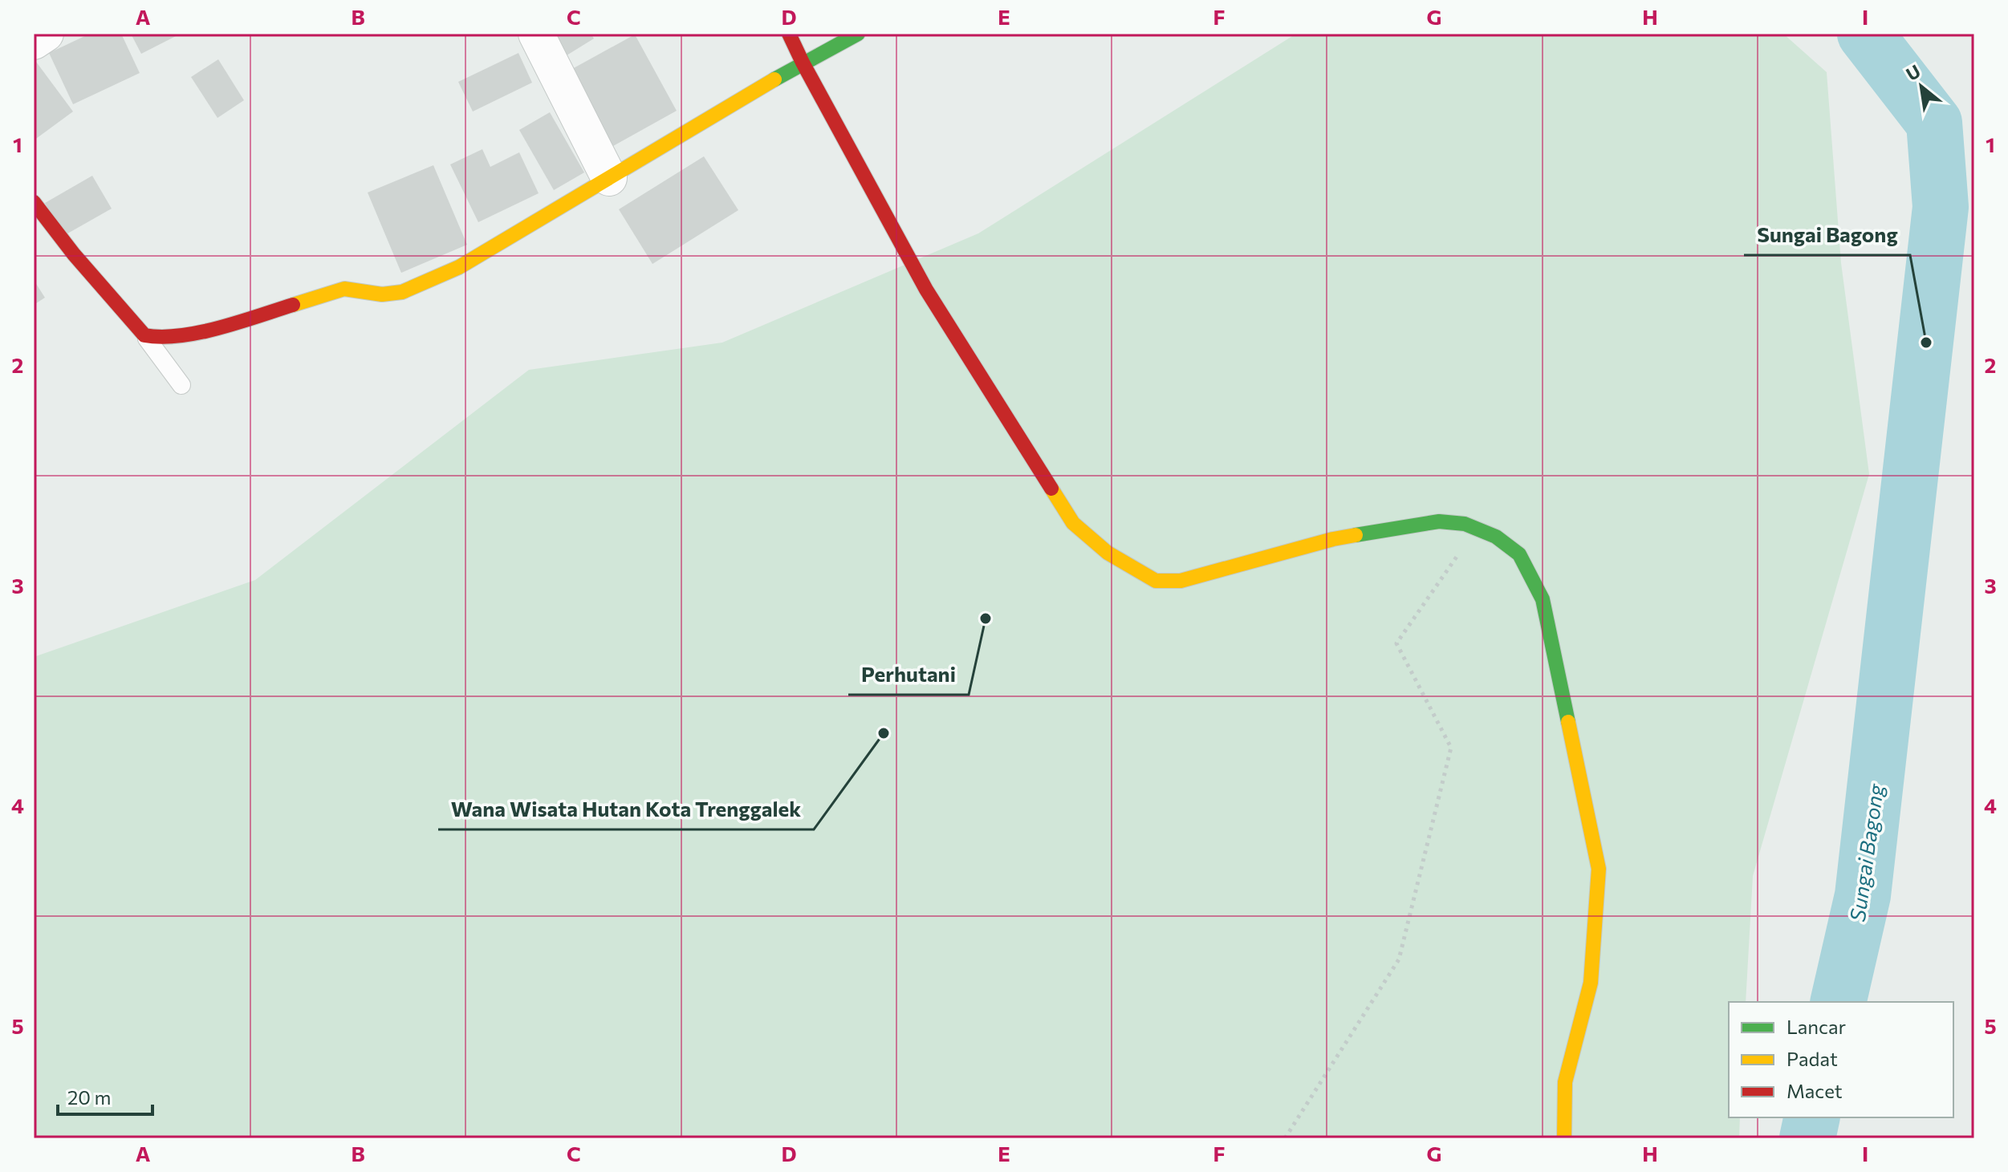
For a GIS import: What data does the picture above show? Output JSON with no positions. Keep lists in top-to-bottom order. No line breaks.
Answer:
{"water":["Sungai Bagong"],"places":["Sungai Bagong","Perhutani","Wana Wisata Hutan Kota Trenggalek"],"legend":["Lancar","Padat","Macet"],"scale_bar":"20 m","north":"top left","grid":{"columns":["A","B","C","D","E","F","G","H","I"],"rows":["1","2","3","4","5"]}}
